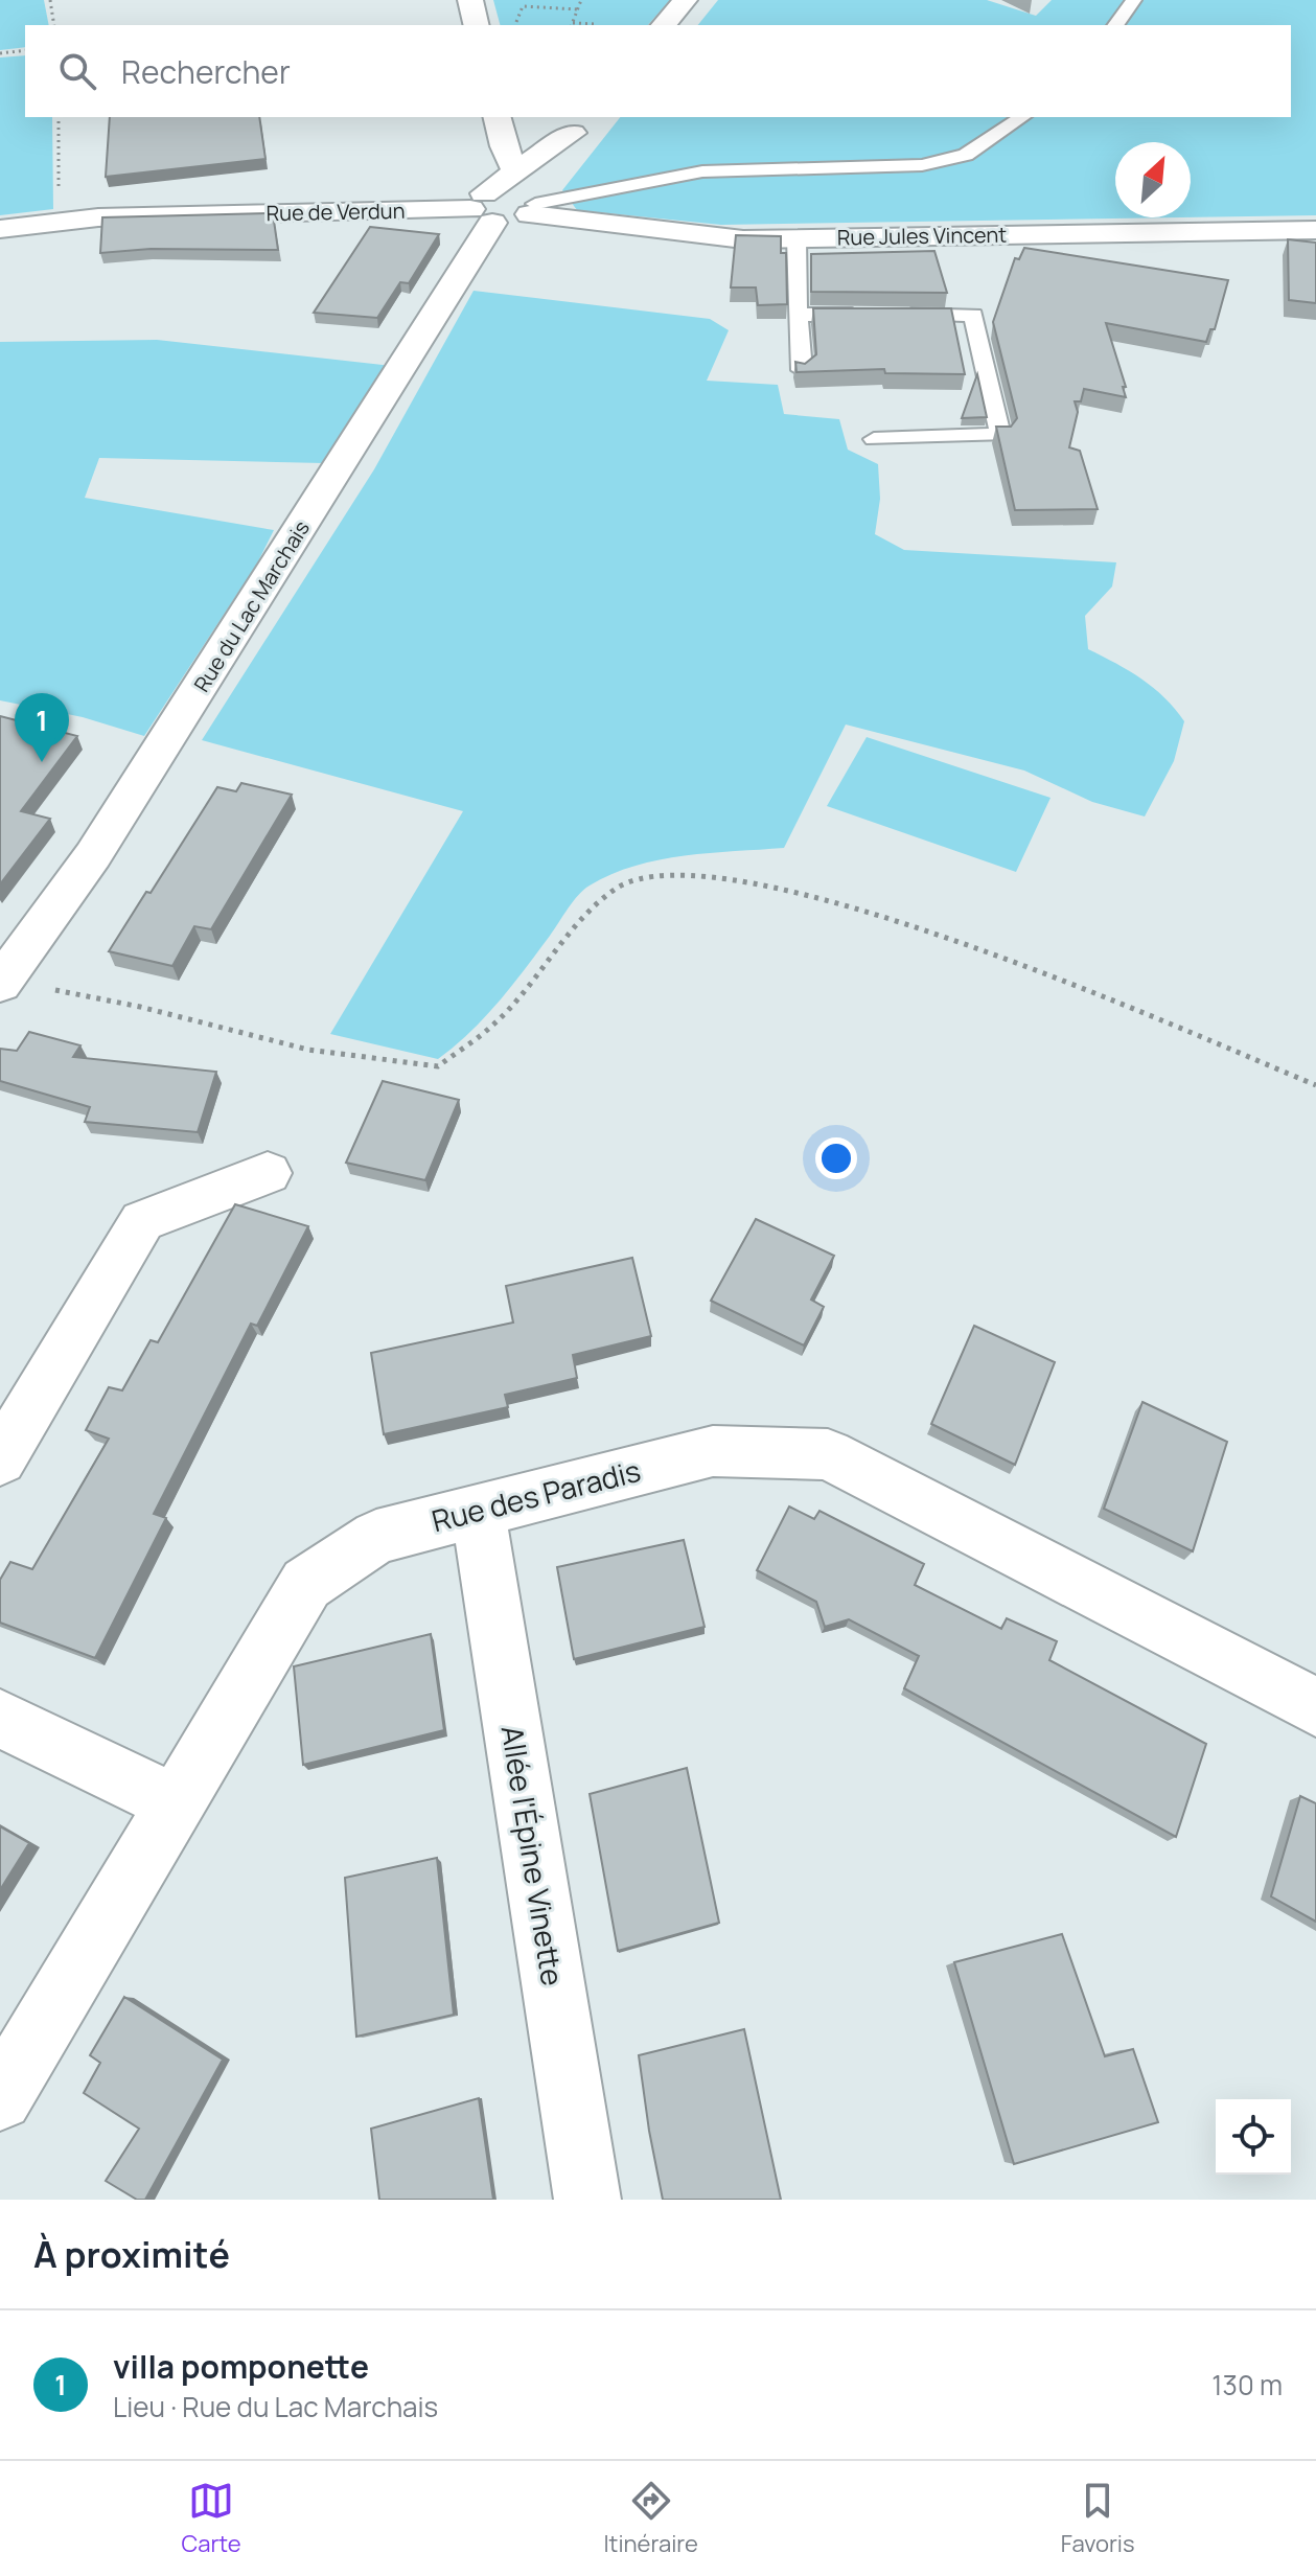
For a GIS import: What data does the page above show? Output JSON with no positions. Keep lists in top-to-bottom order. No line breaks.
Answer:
{"streets":{"street":["Rue de Verdun","Rue Jules Vincent","Rue du Lac Marchais","Rue des Paradis","Allée l'Épine Vinette"]},"crossings":[["Rue de Verdun","Rue Jules Vincent"],["Rue de Verdun","Rue du Lac Marchais"],["Rue des Paradis","Allée l'Épine Vinette"]],"north":"top right","page":{"search":"Rechercher","pins":"1","heading":"À proximité","list":[{"mark":"1","name":"villa pomponette","note":"Lieu · Rue du Lac Marchais","value":"130 m"}],"nav":["Carte","Itinéraire","Favoris"]}}
